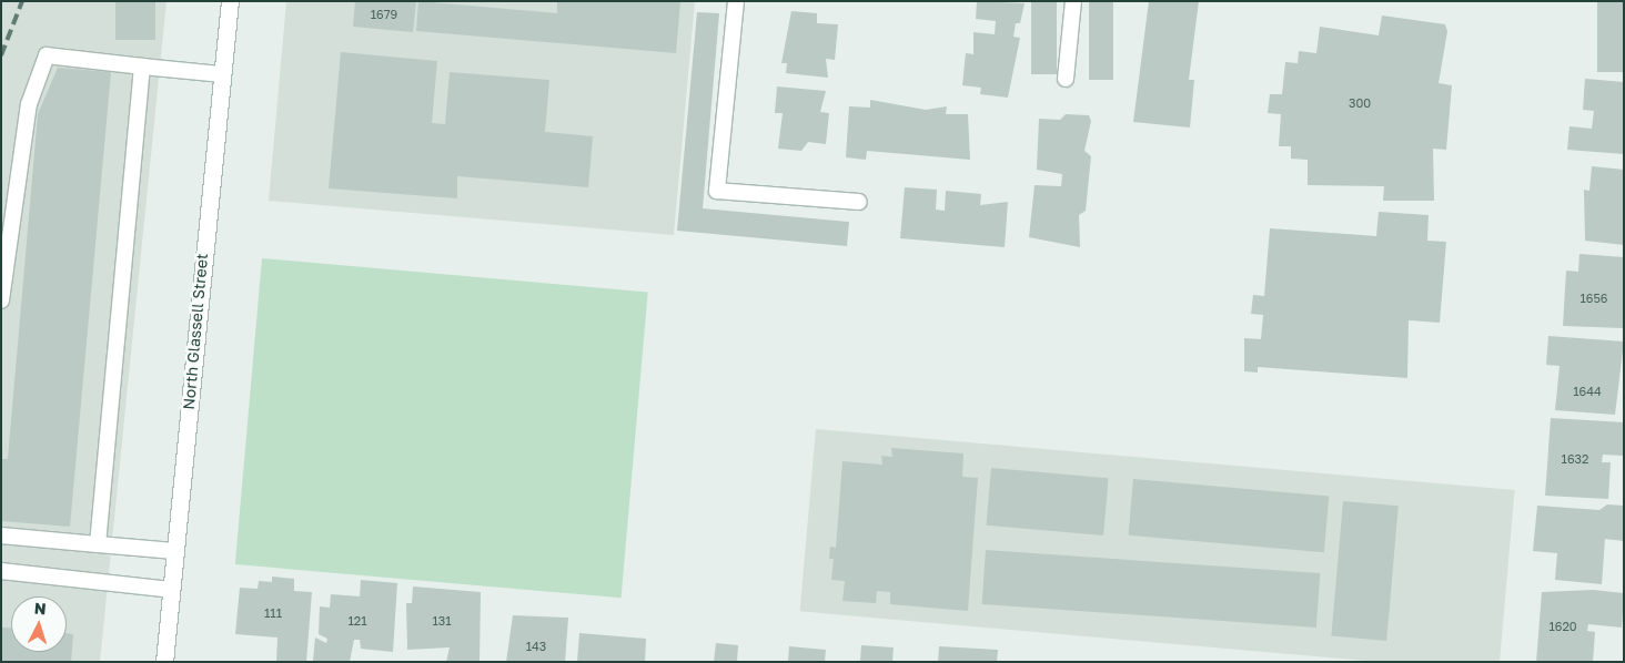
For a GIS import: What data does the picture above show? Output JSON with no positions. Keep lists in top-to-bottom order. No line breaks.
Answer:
{"streets":{"main road":["North Glassell Street"]},"house_numbers":["1679","300","1656","1644","1632","111","121","131","1620","143"],"north":"top"}
